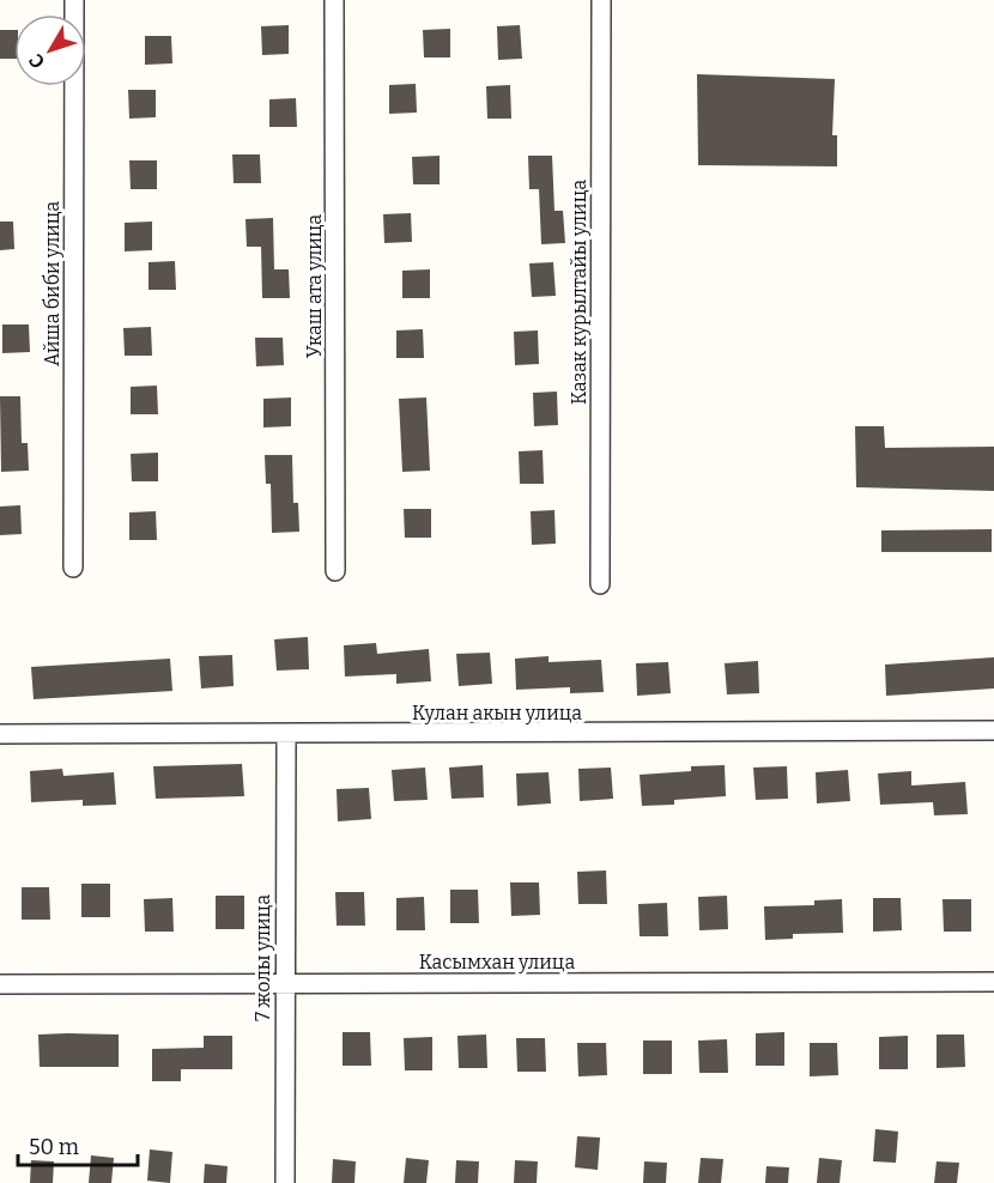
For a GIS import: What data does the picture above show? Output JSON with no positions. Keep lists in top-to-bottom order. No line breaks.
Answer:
{"streets":{"street":["Айша биби улица","Укаш ата улица","Казак курылтайы улица","Кулан акын улица","7 жолы улица","Касымхан улица"]},"crossings":[["Кулан акын улица","7 жолы улица"],["7 жолы улица","Касымхан улица"]],"scale_bar":"50 m","north":"bottom left"}
